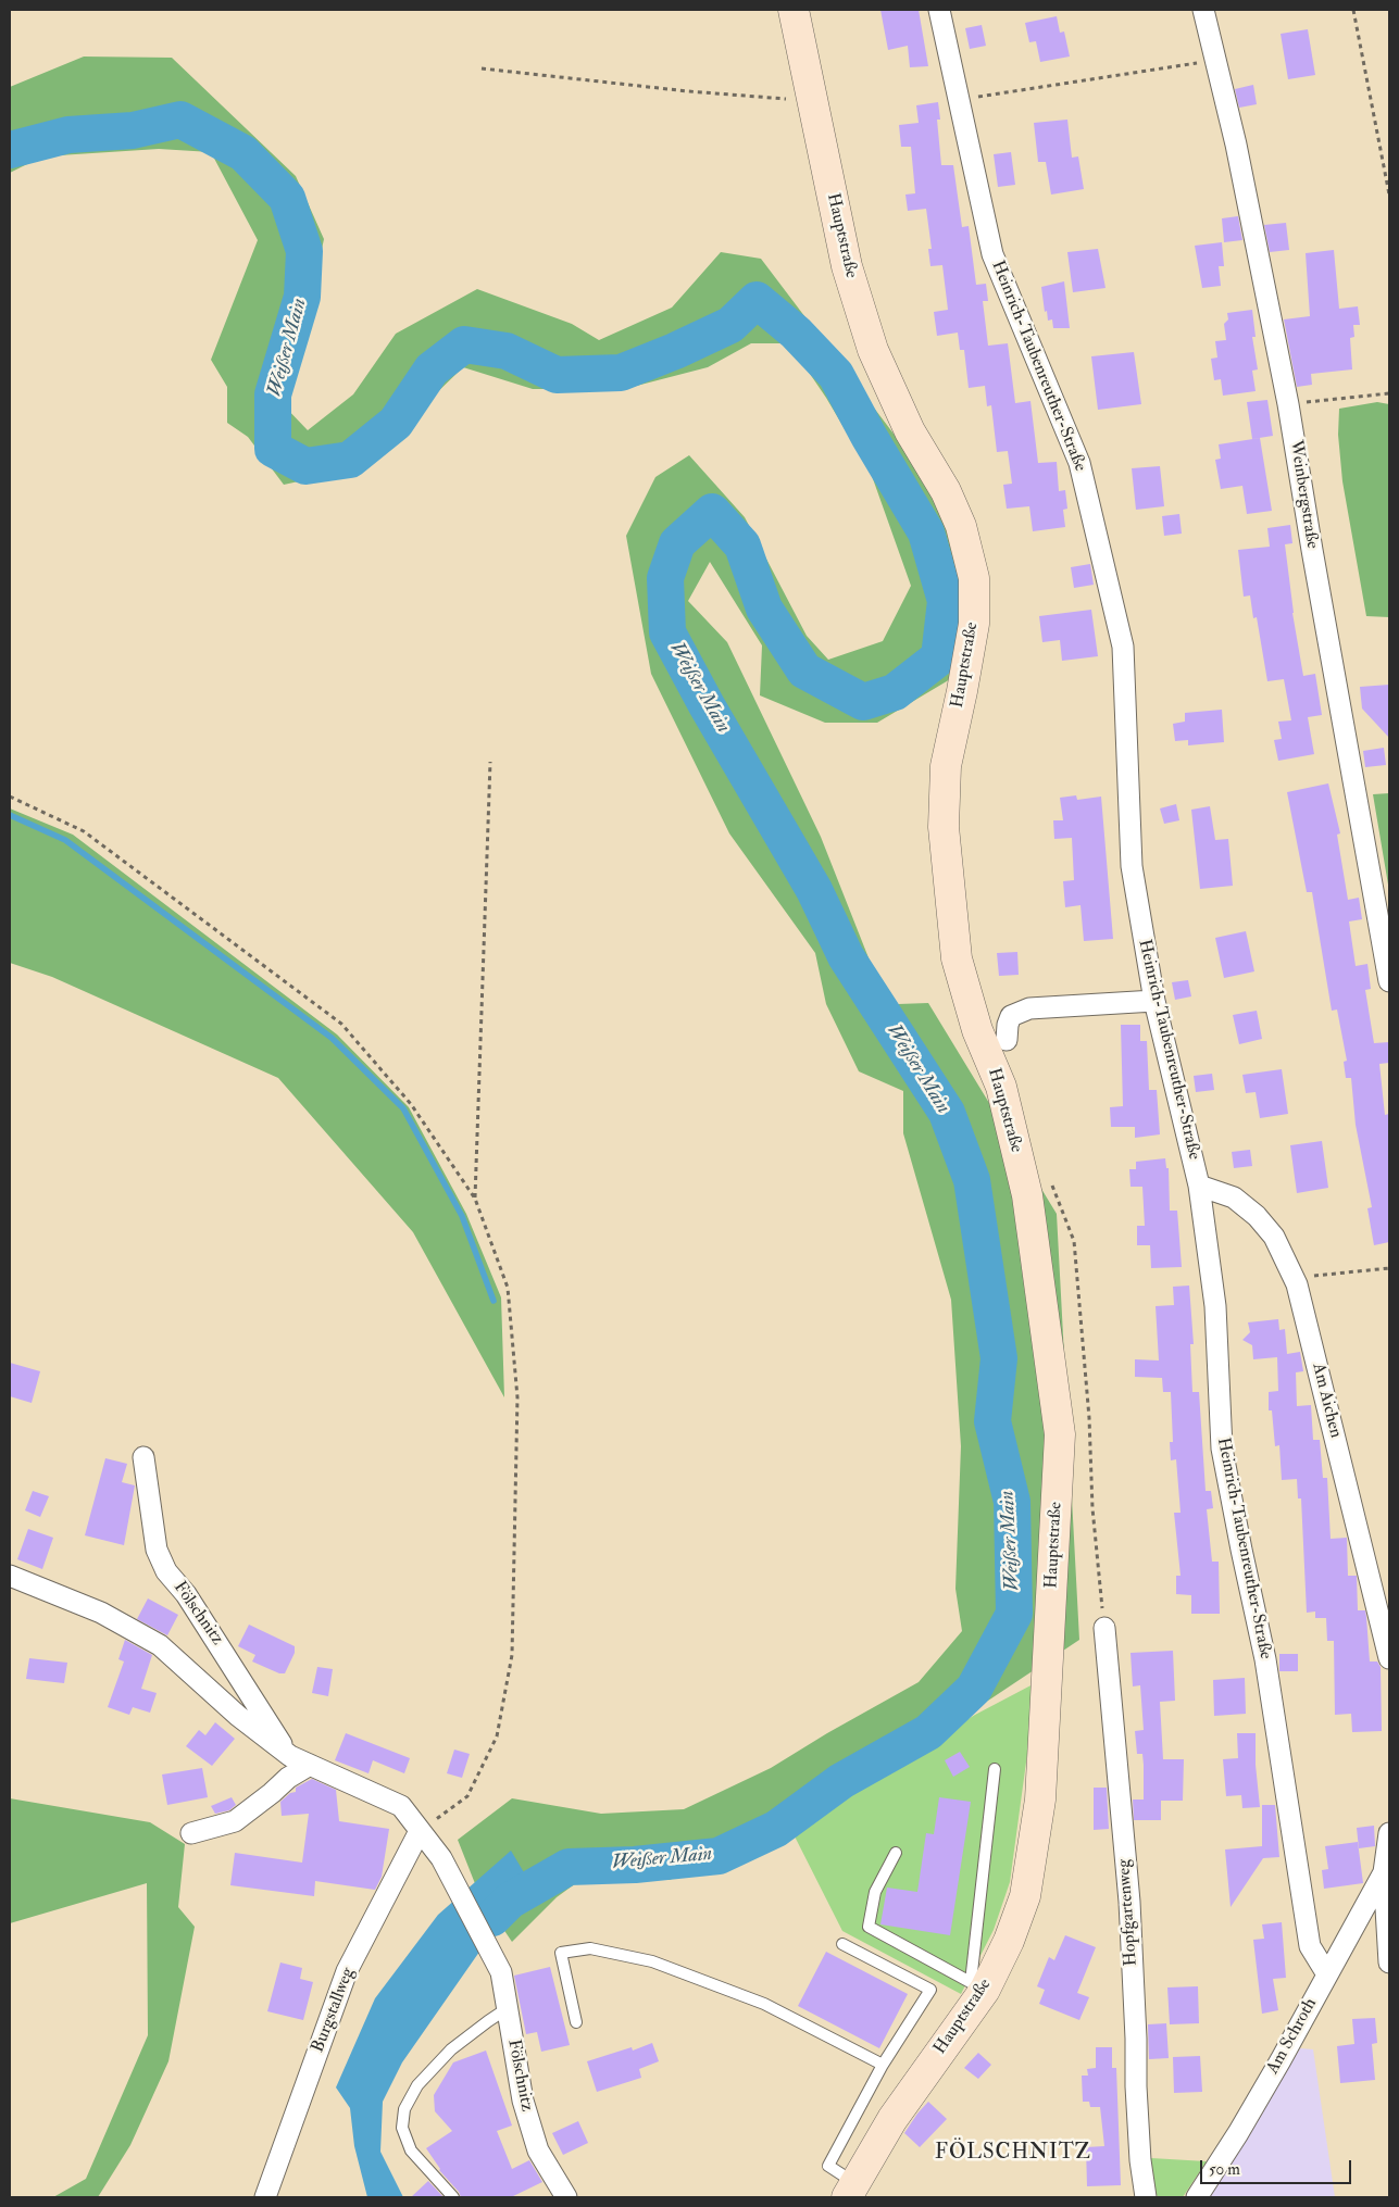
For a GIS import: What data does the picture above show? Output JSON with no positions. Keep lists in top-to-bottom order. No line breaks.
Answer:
{"streets":{"main road":["Hauptstraße"],"street":["Heinrich-Taubenreuther-Straße","Weinbergstraße","Am Aichen","Fölschnitz","Hopfgartenweg","Burgstallweg","Am Schroth"]},"crossings":[["Heinrich-Taubenreuther-Straße","Am Aichen"],["Heinrich-Taubenreuther-Straße","Am Schroth"],["Fölschnitz","Burgstallweg"]],"districts":["FÖLSCHNITZ"],"water":["Weißer Main"],"scale_bar":"50 m"}
